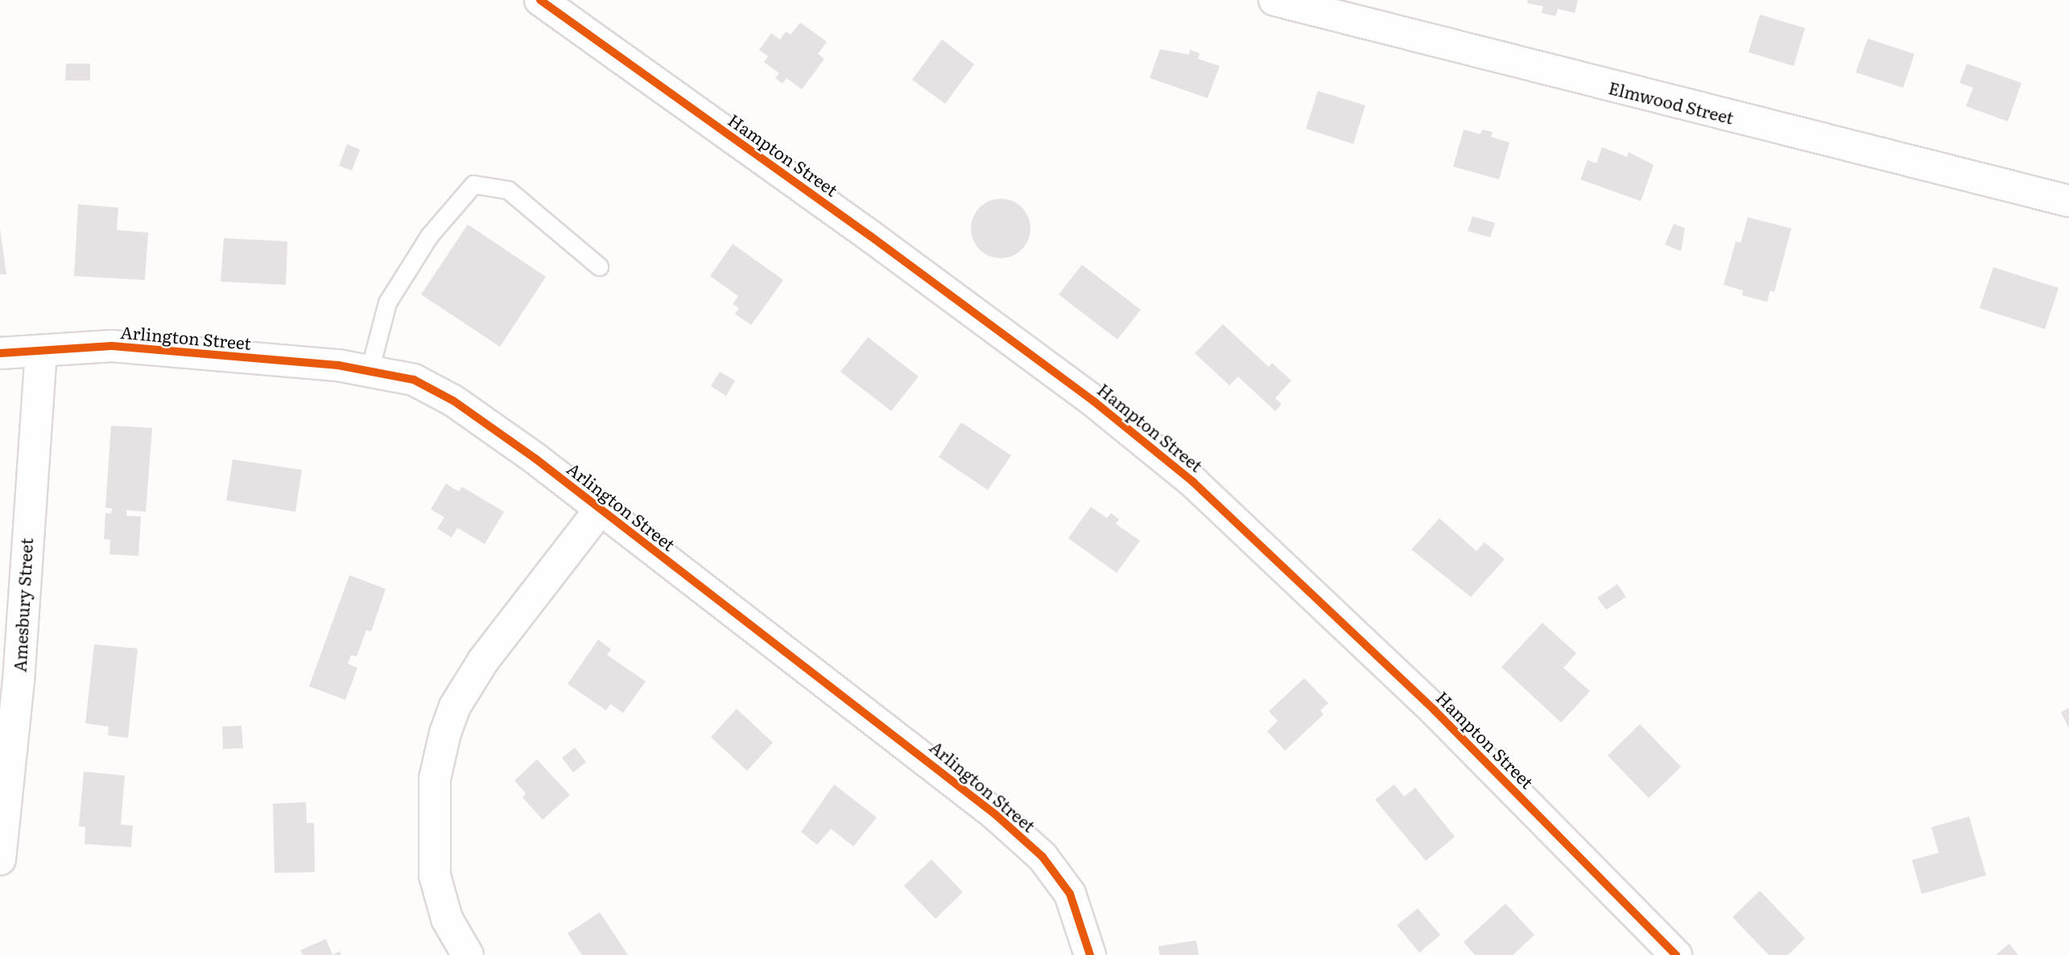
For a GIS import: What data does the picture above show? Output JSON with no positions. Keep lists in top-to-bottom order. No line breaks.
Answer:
{"streets":{"street":["Elmwood Street","Hampton Street","Arlington Street","Amesbury Street"]},"crossings":[["Arlington Street","Amesbury Street"]]}
